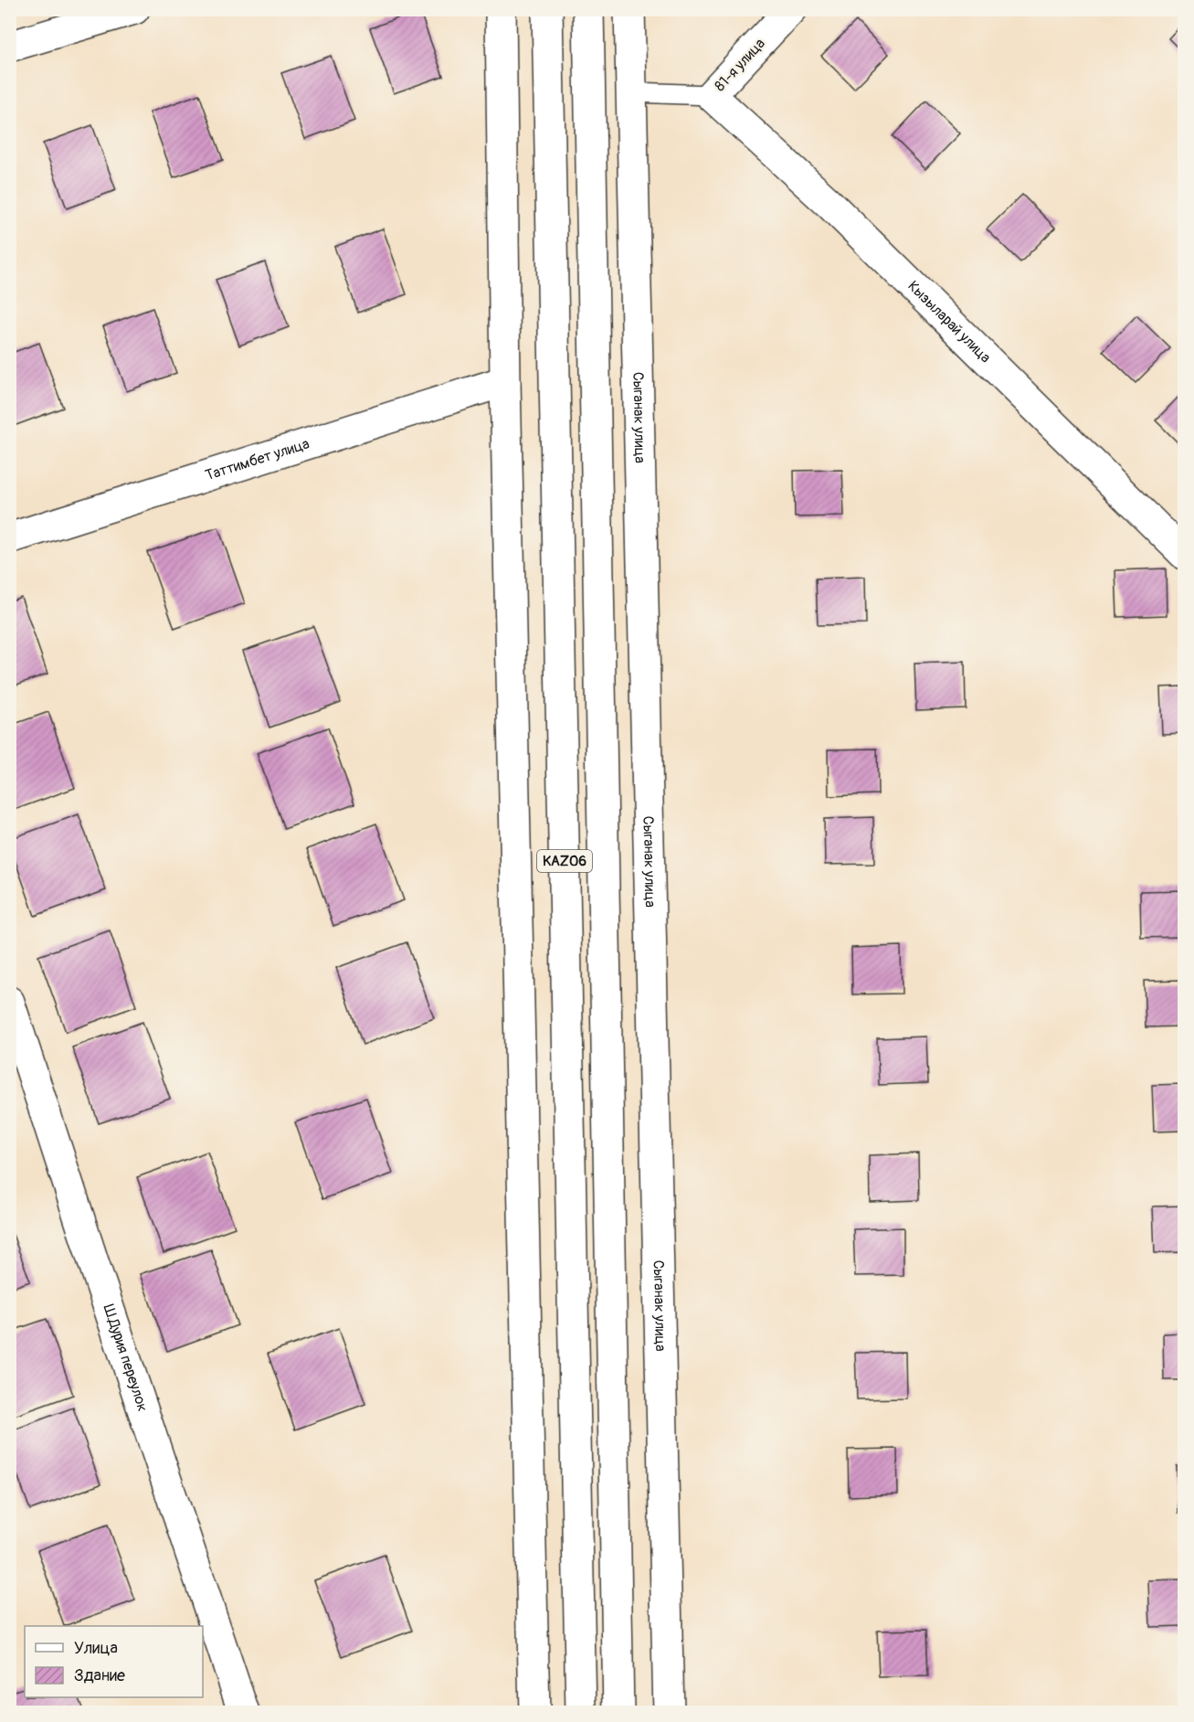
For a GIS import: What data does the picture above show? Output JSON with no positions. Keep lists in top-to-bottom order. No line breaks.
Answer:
{"streets":{"main road":["81-я улица","Кызыларай улица","Сыганак улица","Таттимбет улица","KАZ06","Ш.Дурия переулок"]},"crossings":[["81-я улица","Кызыларай улица"]],"legend":["Улица","Здание"]}
